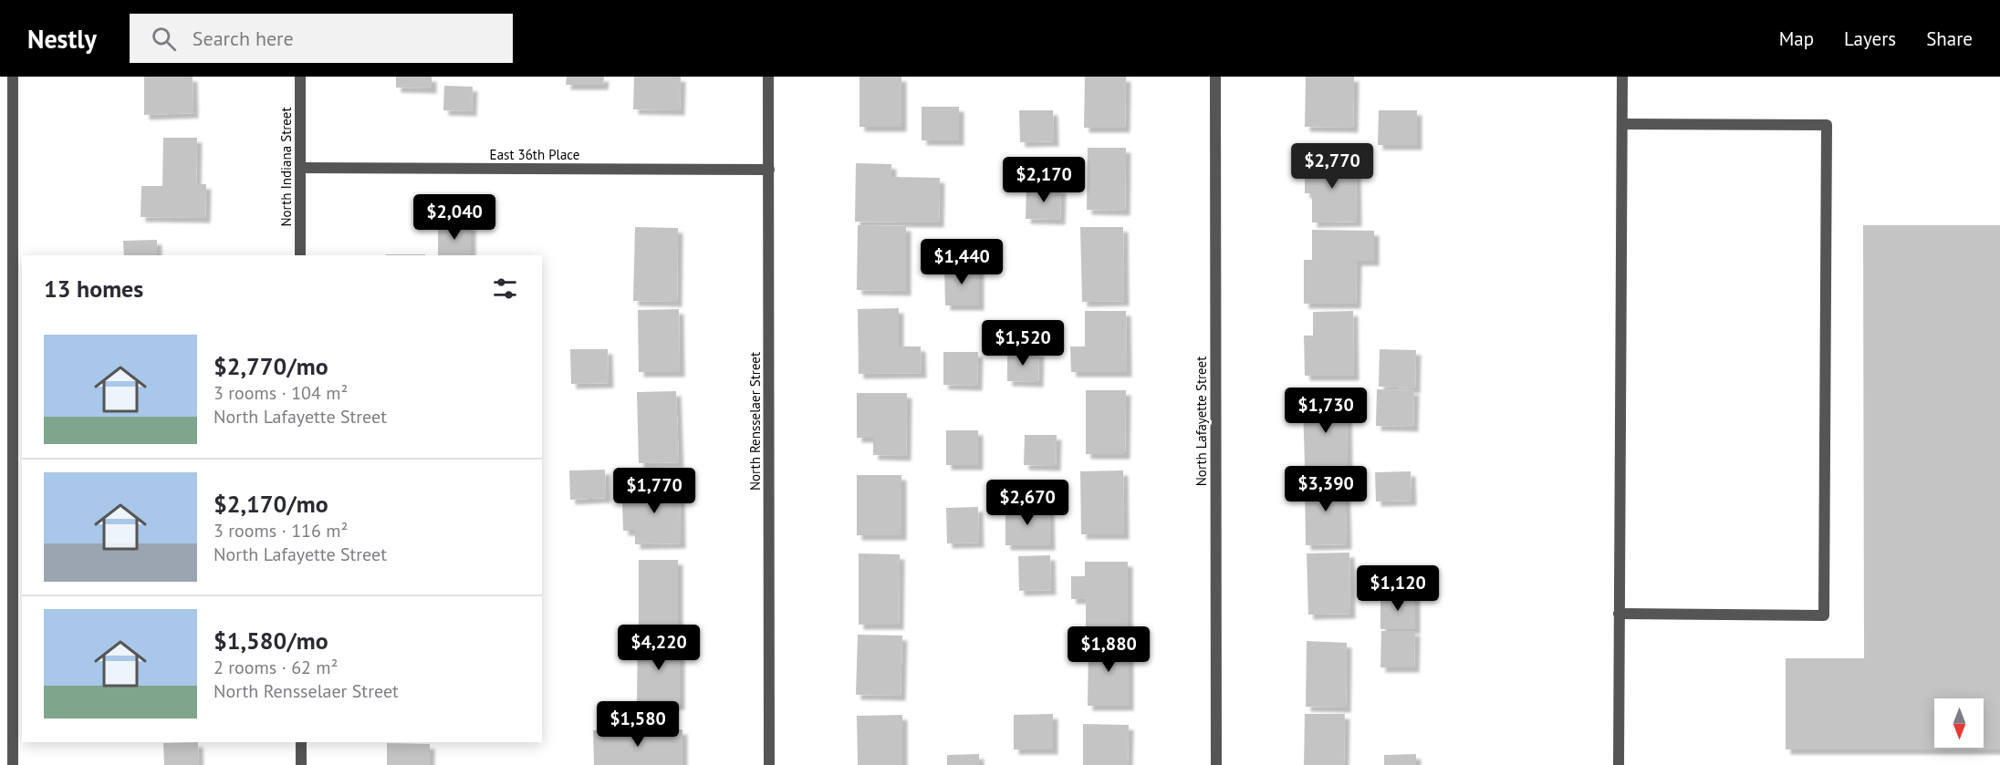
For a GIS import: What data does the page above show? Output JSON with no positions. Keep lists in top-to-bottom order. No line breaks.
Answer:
{"streets":{"street":["East 36th Place","North Indiana Street","North Rensselaer Street","North Lafayette Street"]},"crossings":[["East 36th Place","North Indiana Street"],["East 36th Place","North Rensselaer Street"]],"north":"bottom","page":{"header":"Nestly","search":"Search here","nav":["Map","Layers","Share"],"price":["$2,770","$2,170","$2,040","$1,440","$1,520","$1,730","$3,390","$1,770","$2,670","$1,120","$4,220","$1,880","$1,580"],"heading":"13 homes","list":[{"name":"$2,770/mo","note":"3 rooms · 104 m² · North Lafayette Street"},{"name":"$2,170/mo","note":"3 rooms · 116 m² · North Lafayette Street"},{"name":"$1,580/mo","note":"2 rooms · 62 m² · North Rensselaer Street"}]}}
